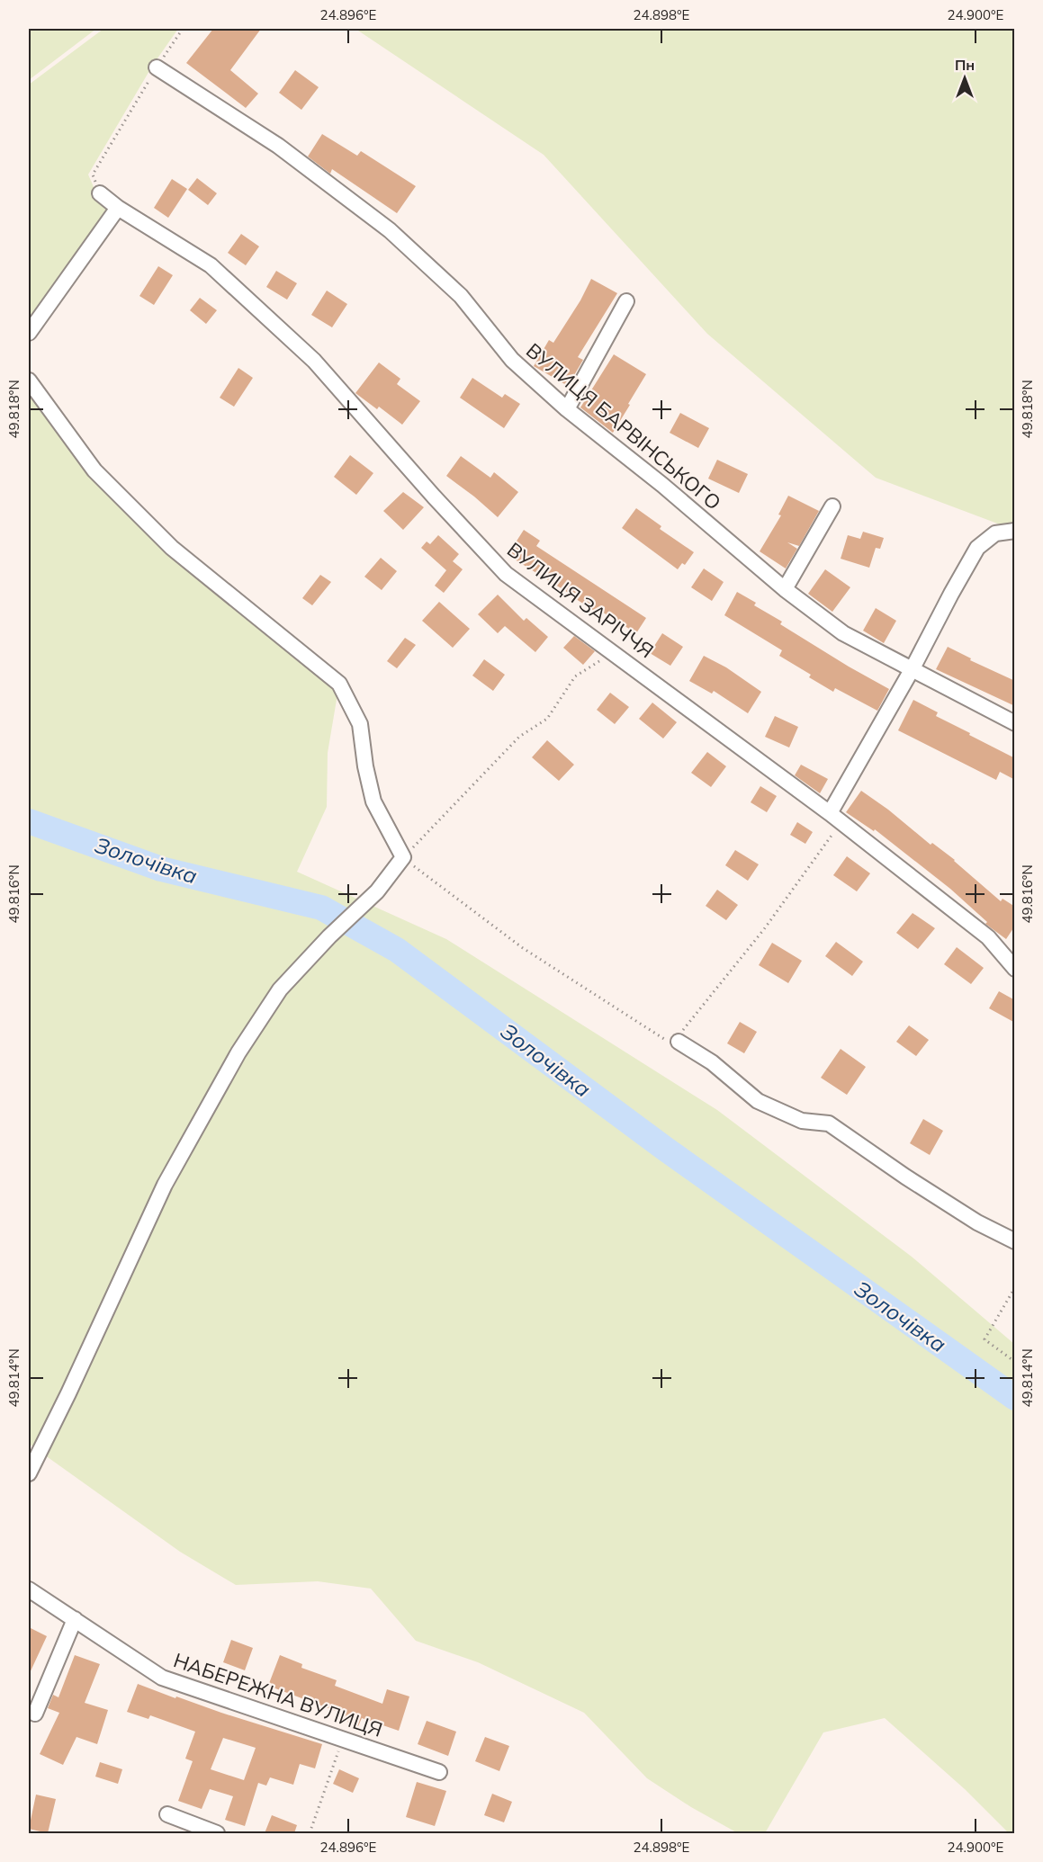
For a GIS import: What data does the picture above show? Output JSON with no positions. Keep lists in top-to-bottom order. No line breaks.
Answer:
{"streets":{"street":["ВУЛИЦЯ БАРВІНСЬКОГО","ВУЛИЦЯ ЗАРІЧЧЯ","НАБЕРЕЖНА ВУЛИЦЯ"]},"water":["Золочівка"],"north":"top","coordinates":["24.896°E","24.898°E","24.900°E","49.818°N","49.816°N","49.814°N"]}
